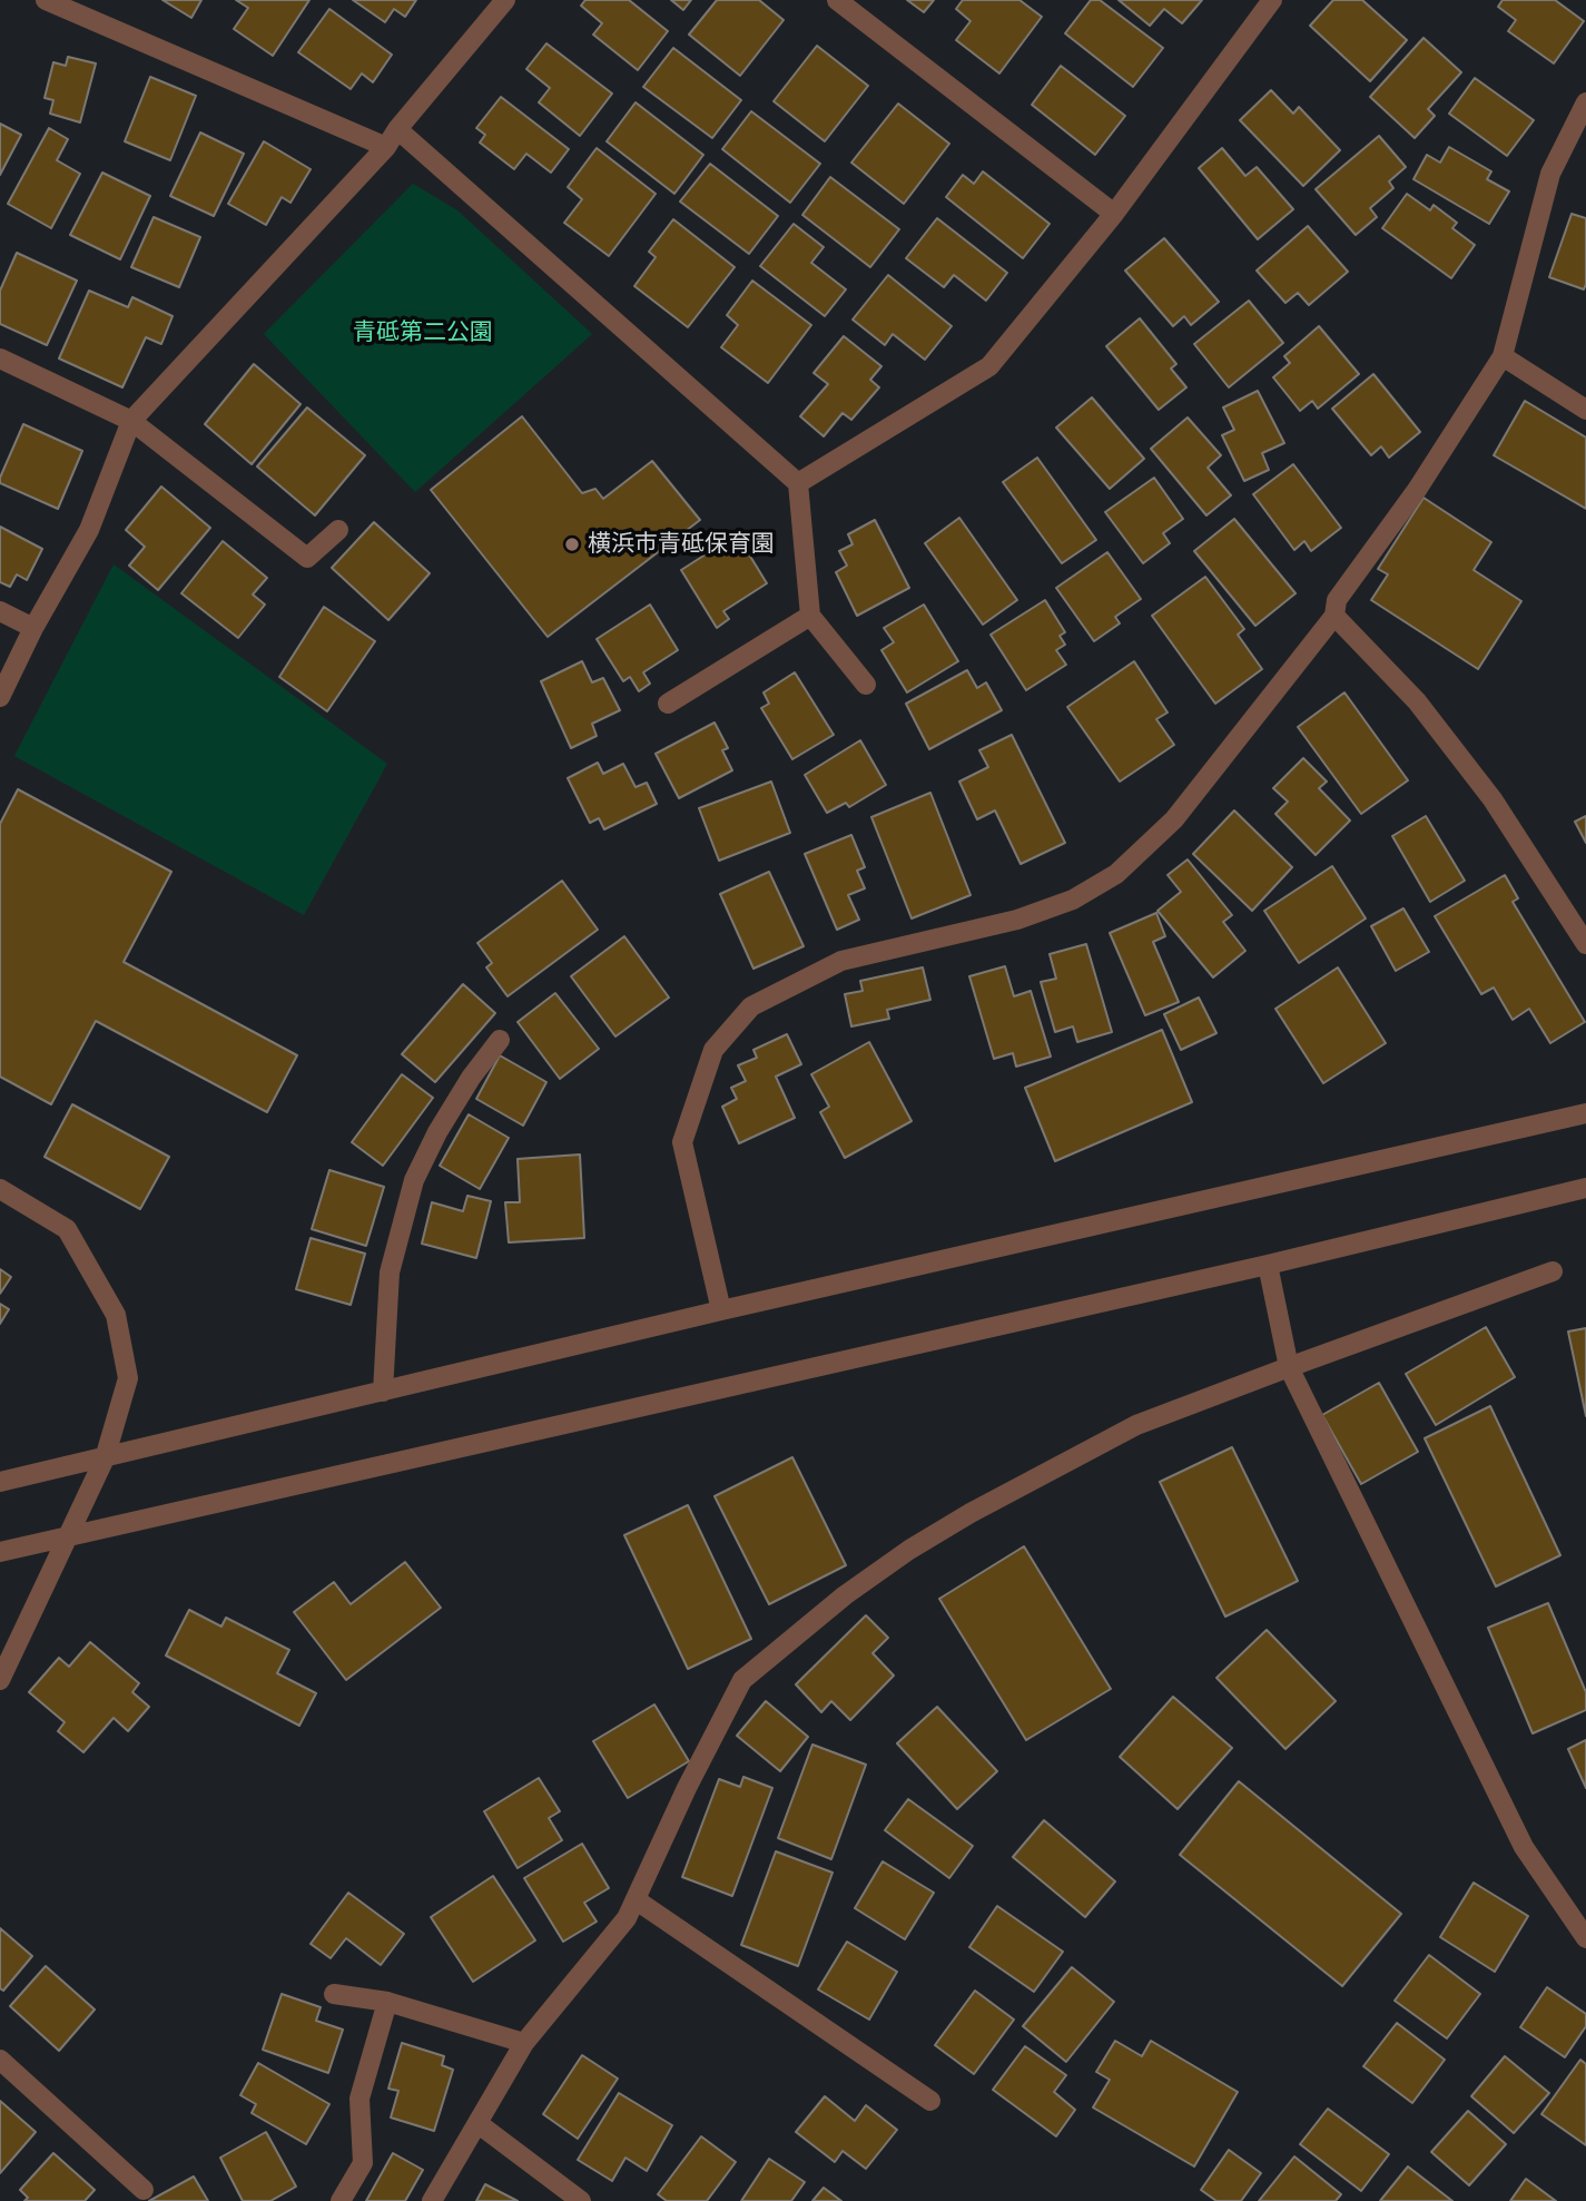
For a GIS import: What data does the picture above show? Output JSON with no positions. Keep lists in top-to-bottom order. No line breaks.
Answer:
{"parks":["青砥第二公園"],"places":["横浜市青砥保育園"]}
